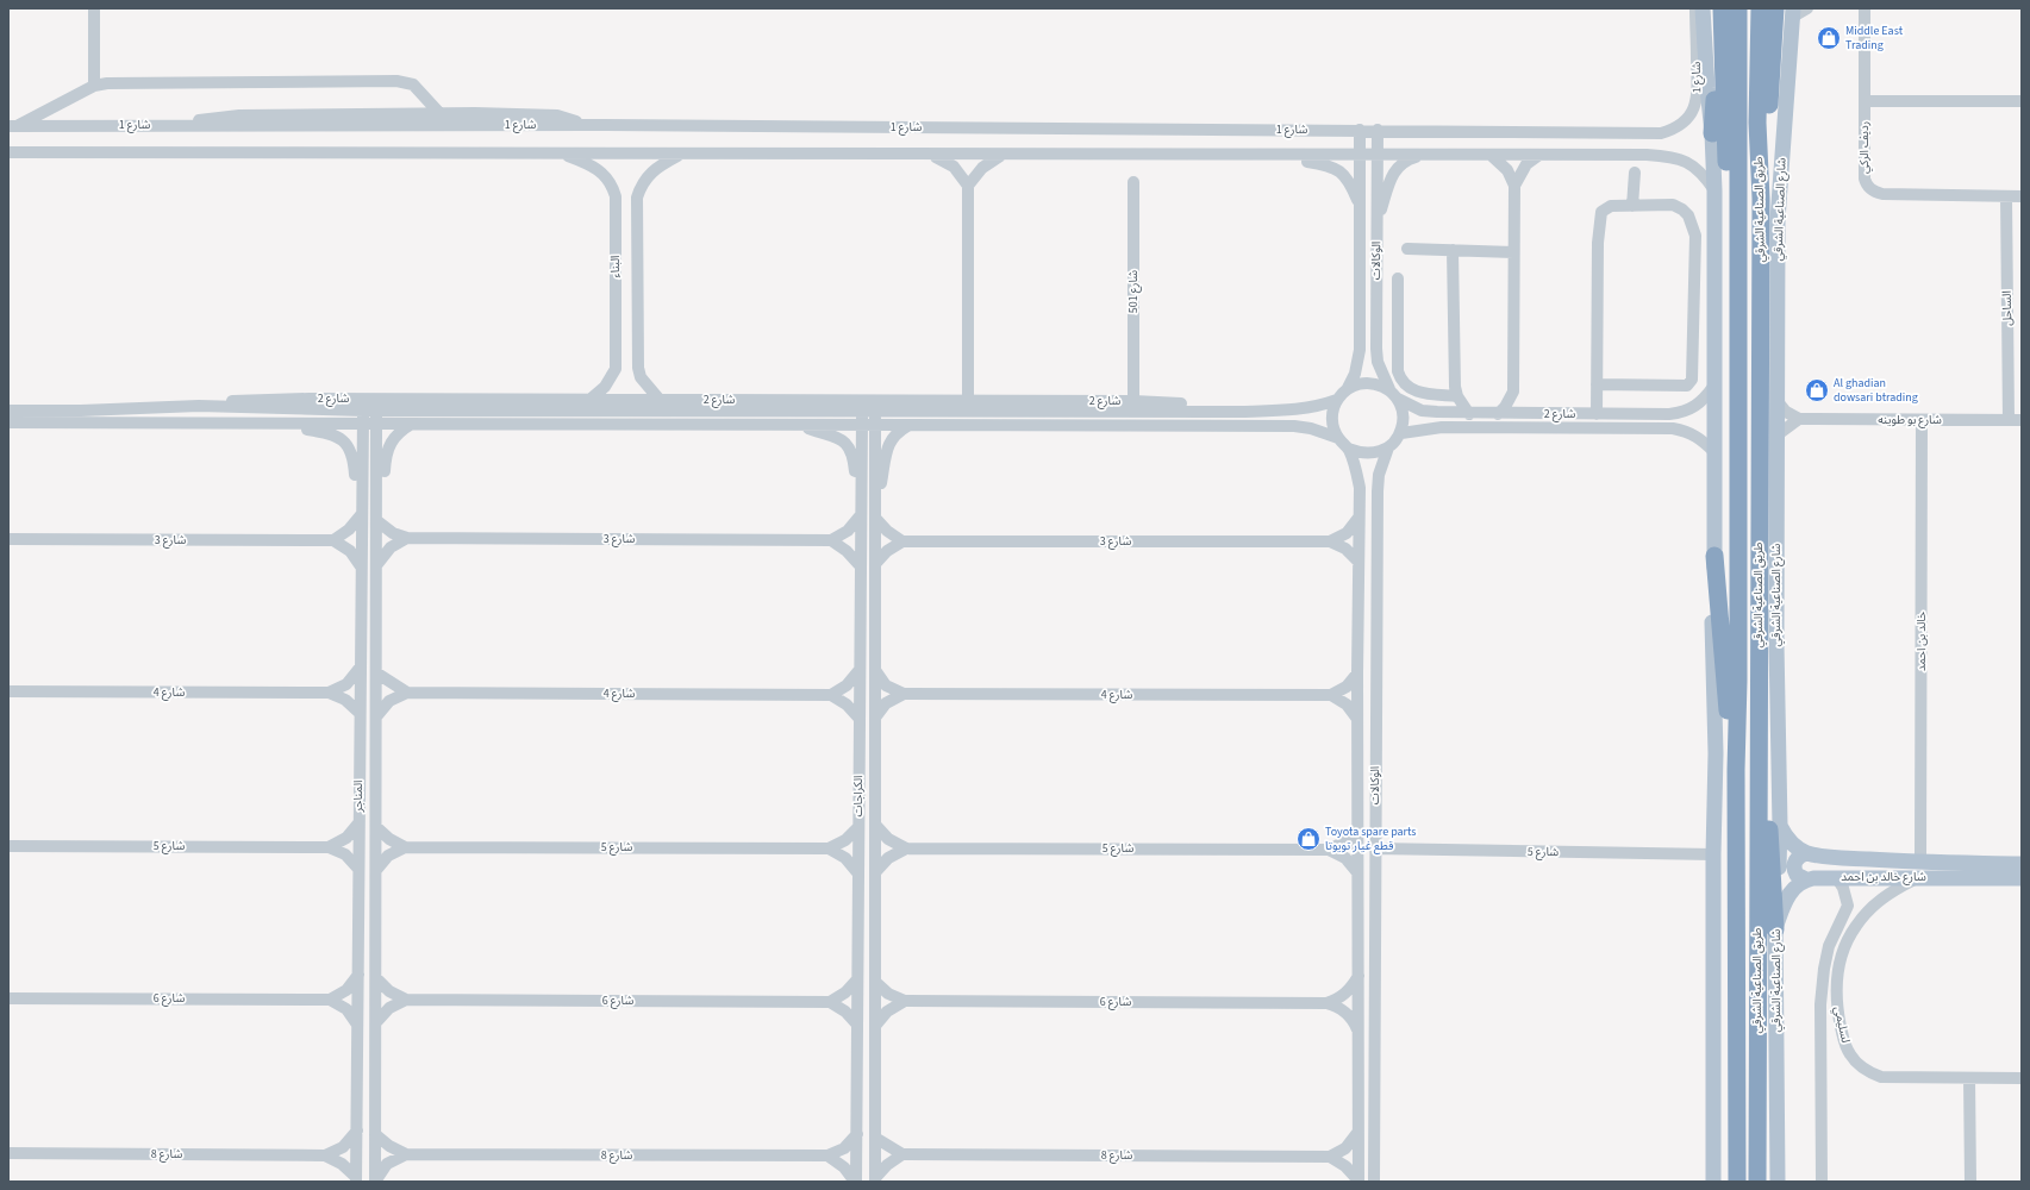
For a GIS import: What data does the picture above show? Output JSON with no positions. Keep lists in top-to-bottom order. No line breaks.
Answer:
{"streets":{"highway":["طريق الصناعية الشرقي"],"main road":["شارع الصناعية الشرقي","شارع خالد بن احمد"],"street":["شارع 1","رديف الركي","الوكالات","البناء","شارع 501","الساحل","شارع 2","شارع بو طوينه","شارع 3","خالد بن احمد","شارع 4","المناجر","الكراجات","شارع 5","شارع 6","لسليمي","شارع 8"]},"crossings":[["شارع 1","الوكالات"],["رديف الركي","الساحل"],["شارع الصناعية الشرقي","شارع خالد بن احمد"],["الوكالات","شارع 2"],["الوكالات","شارع 5"],["الوكالات","شارع 6"],["البناء","شارع 2"],["شارع 501","شارع 2"],["الساحل","شارع بو طوينه"],["شارع 2","المناجر"],["شارع 2","الكراجات"],["شارع بو طوينه","خالد بن احمد"],["شارع 3","المناجر"],["خالد بن احمد","شارع خالد بن احمد"],["خالد بن احمد","لسليمي"],["شارع 4","المناجر"],["شارع 4","الكراجات"],["المناجر","شارع 5"],["المناجر","شارع 8"],["الكراجات","شارع 5"],["الكراجات","شارع 6"],["الكراجات","شارع 8"],["شارع خالد بن احمد","لسليمي"]],"places":{"shop":["Middle East Trading","Al ghadian dowsari btrading","Toyota spare parts قطع غيار تويوتا"]}}
